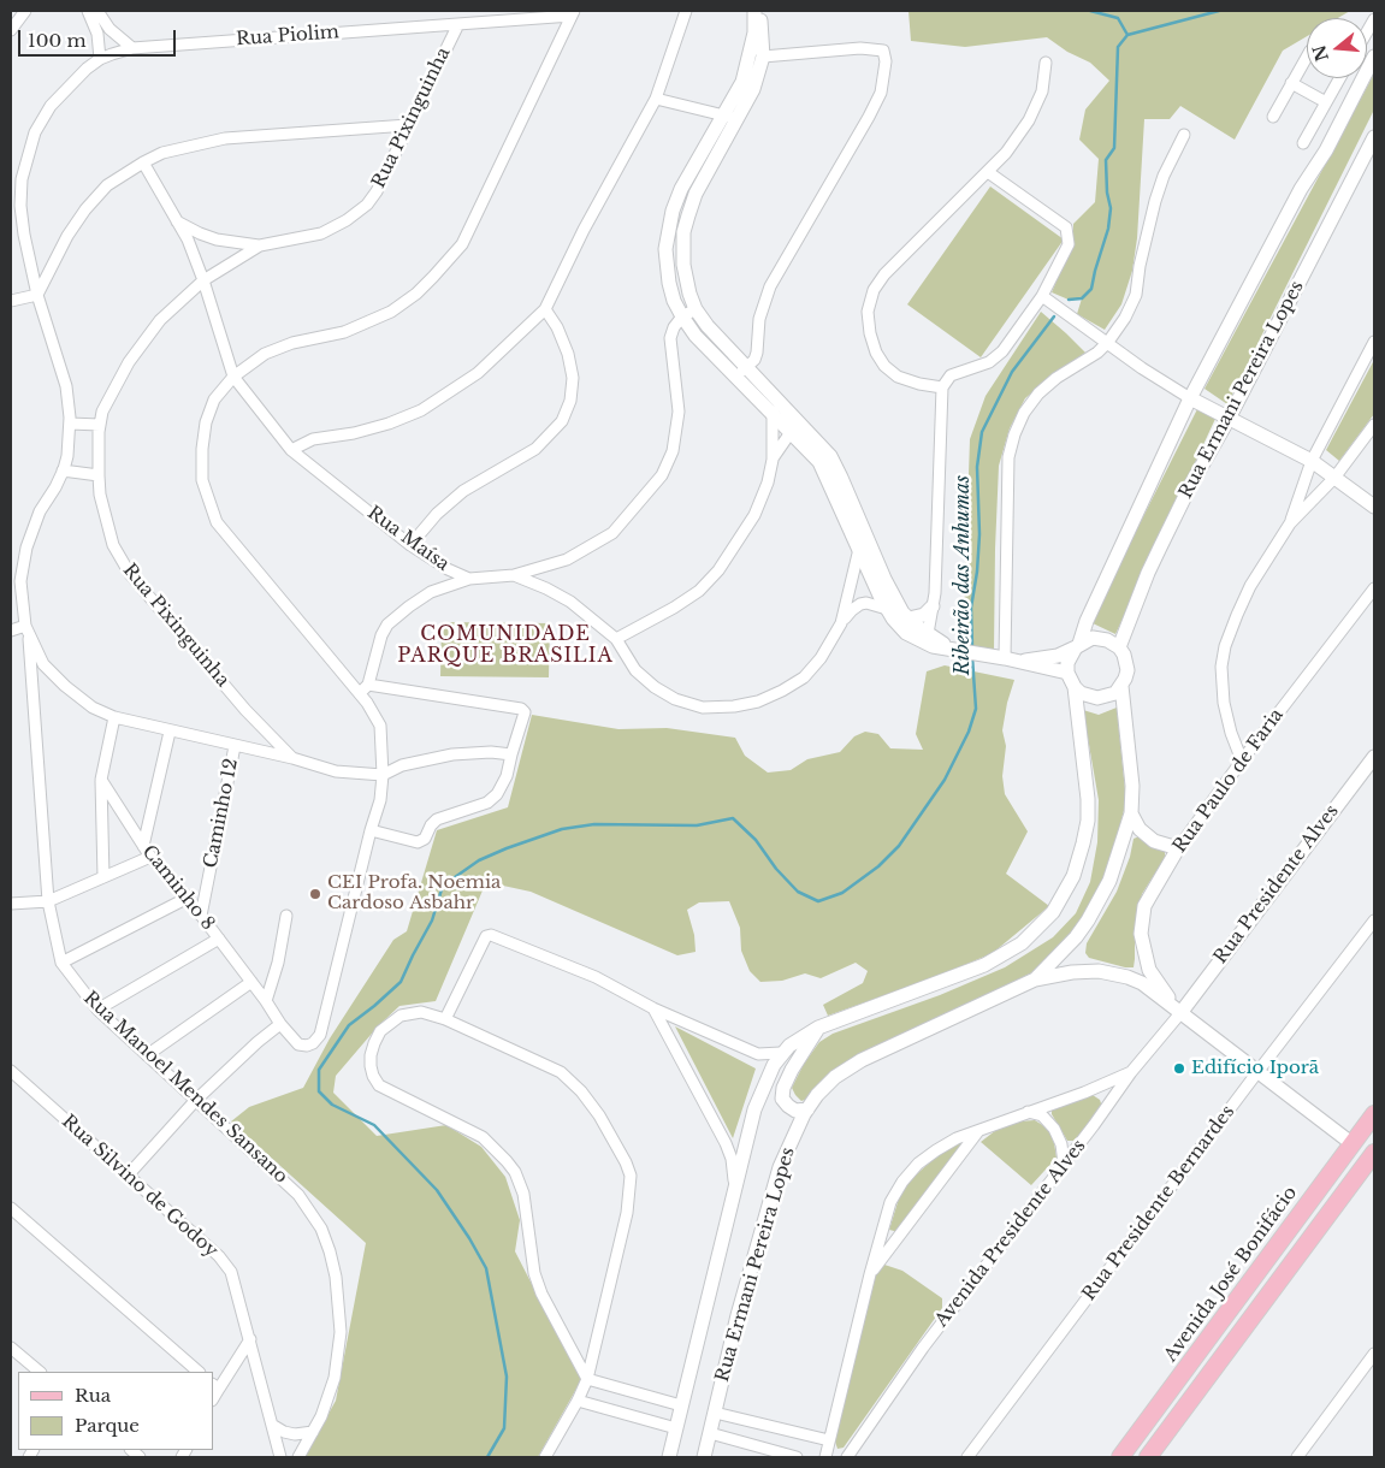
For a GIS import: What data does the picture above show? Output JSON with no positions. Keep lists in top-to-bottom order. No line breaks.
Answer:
{"streets":{"main road":["Avenida José Bonifácio"],"street":["Rua Piolim","Rua Pixinguinha","Rua Ermani Pereira Lopes","Rua Maísa","Rua Paulo de Faria","Caminho 12","Rua Presidente Alves","Caminho 8","Rua Manoel Mendes Sansano","Rua Silvino de Godoy","Rua Presidente Bernardes","Avenida Presidente Alves"]},"crossings":[["Rua Piolim","Rua Pixinguinha"],["Rua Piolim","Rua Manoel Mendes Sansano"],["Rua Pixinguinha","Rua Maísa"],["Rua Paulo de Faria","Rua Presidente Alves"],["Rua Paulo de Faria","Avenida Presidente Alves"],["Caminho 12","Caminho 8"],["Rua Presidente Alves","Avenida Presidente Alves"]],"districts":["COMUNIDADE PARQUE BRASILIA"],"water":["Ribeirão das Anhumas"],"places":["CEI Profa. Noemia Cardoso Asbahr","Edifício Iporã"],"legend":["Rua","Parque"],"scale_bar":"100 m","north":"left"}
